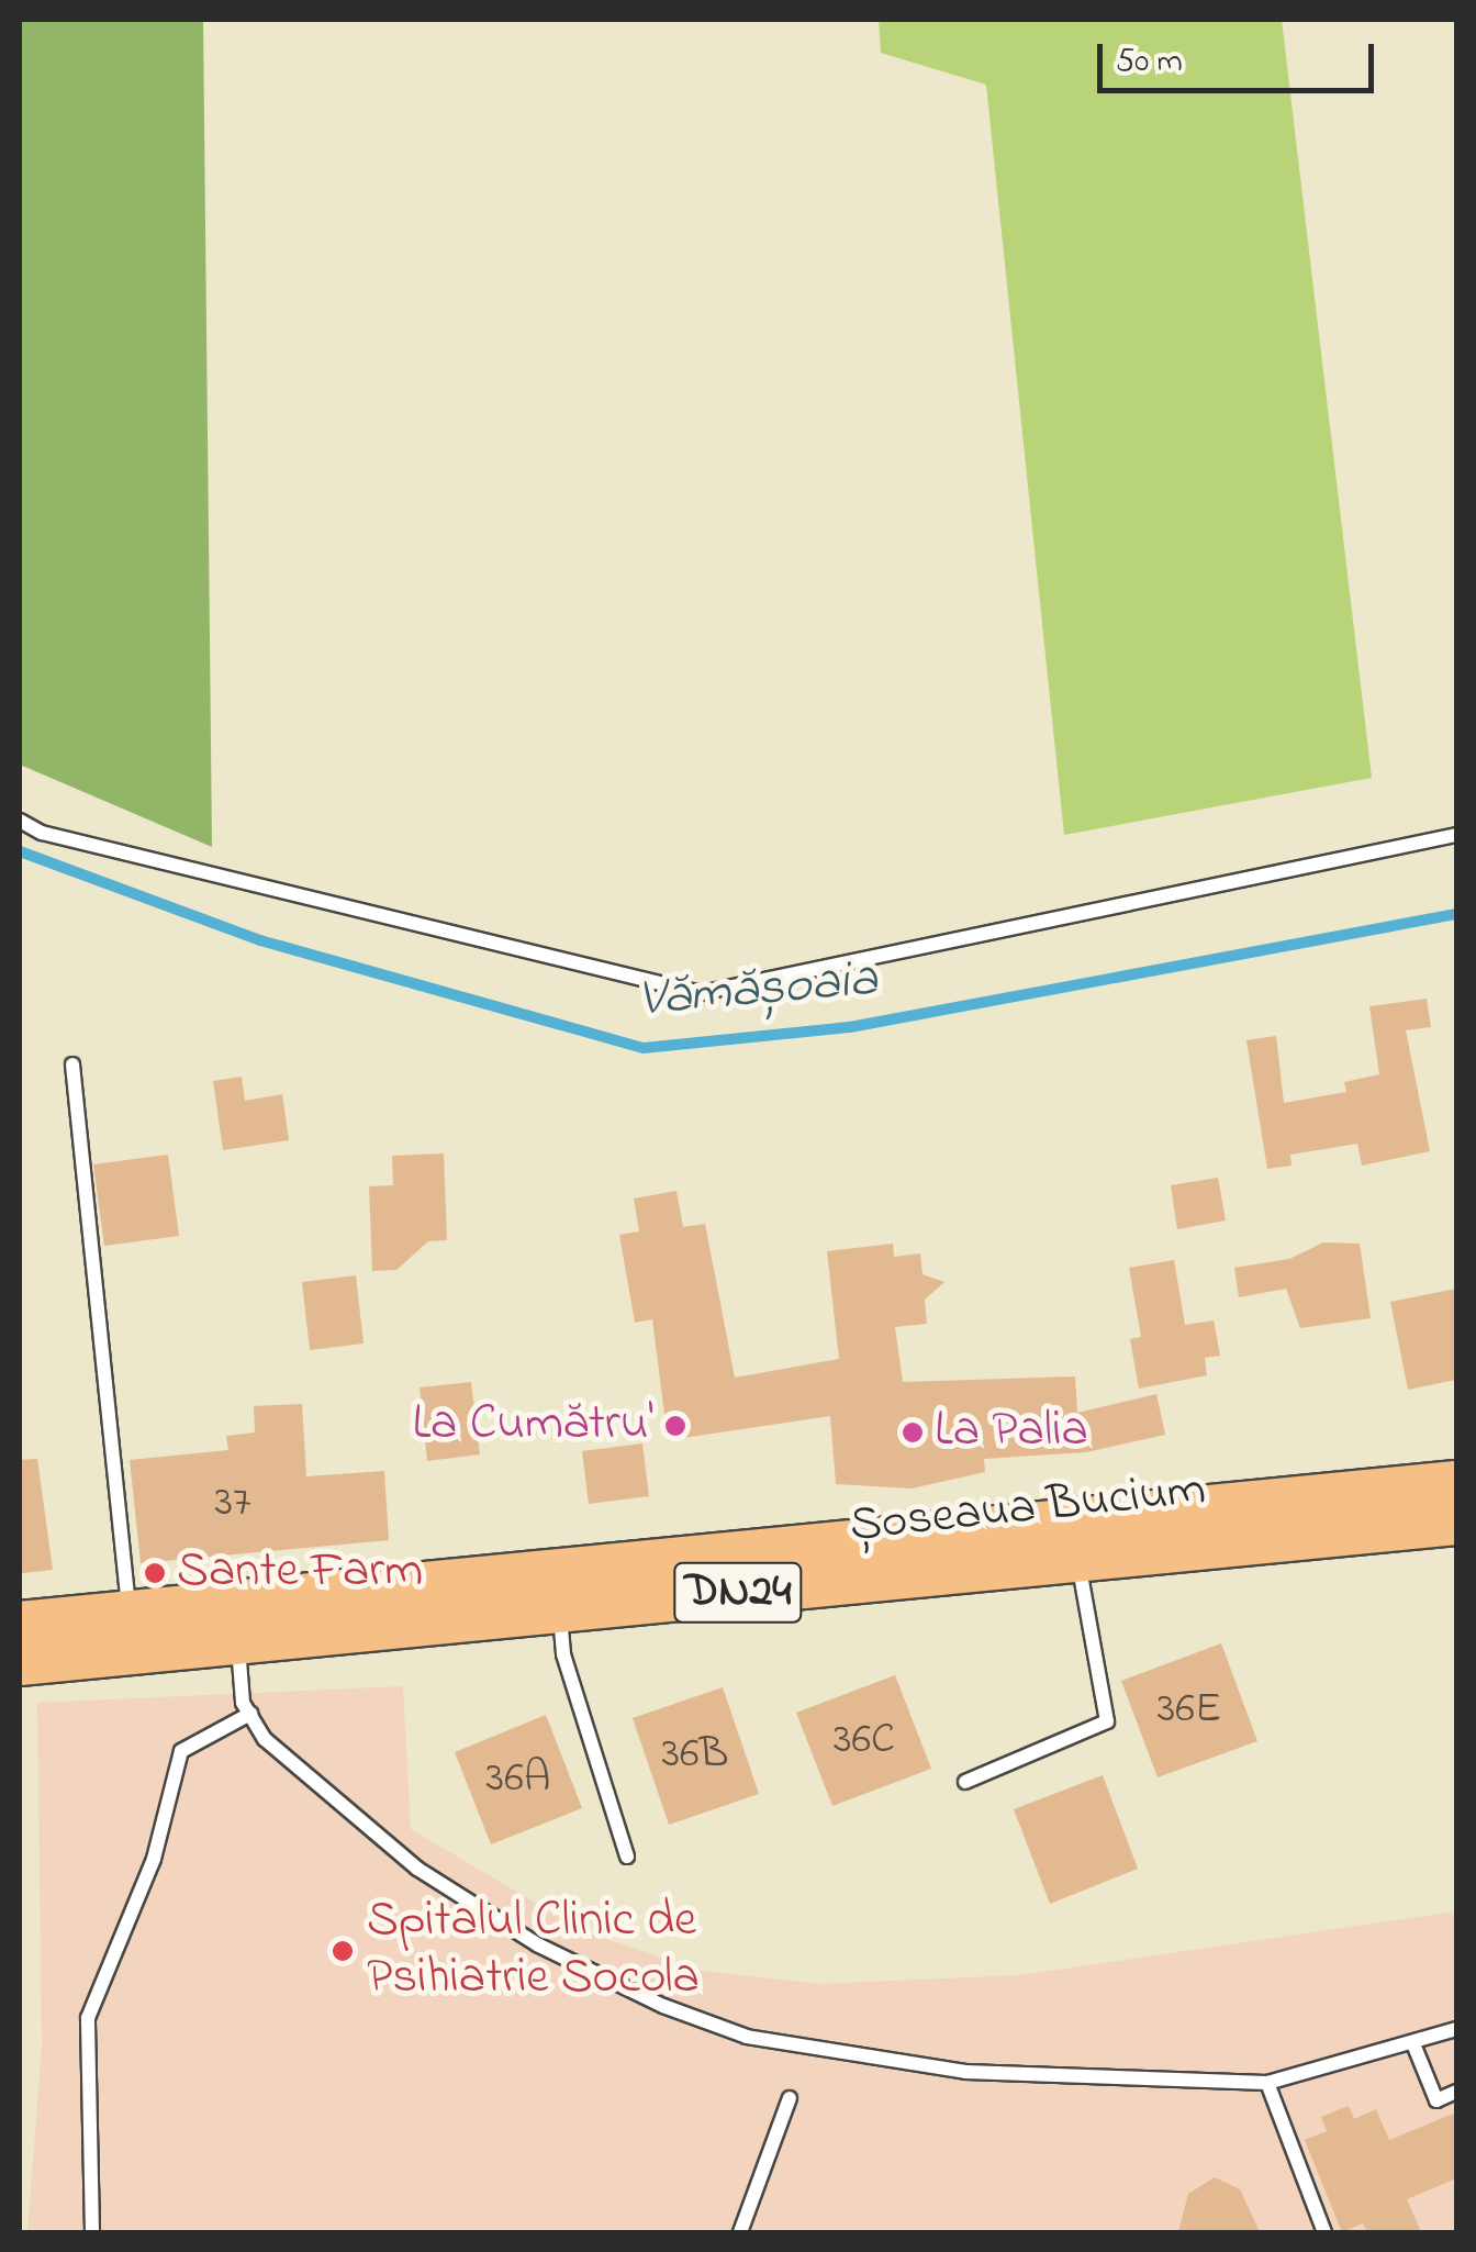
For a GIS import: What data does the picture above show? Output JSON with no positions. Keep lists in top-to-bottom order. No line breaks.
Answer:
{"streets":{"main road":["Șoseaua Bucium","DN24"]},"water":["Vămășoaia"],"places":["La Cumătru'","La Palia","Sante Farm","Spitalul Clinic de Psihiatrie Socola"],"house_numbers":["37","36E","36C","36B","36A"],"scale_bar":"50 m"}
